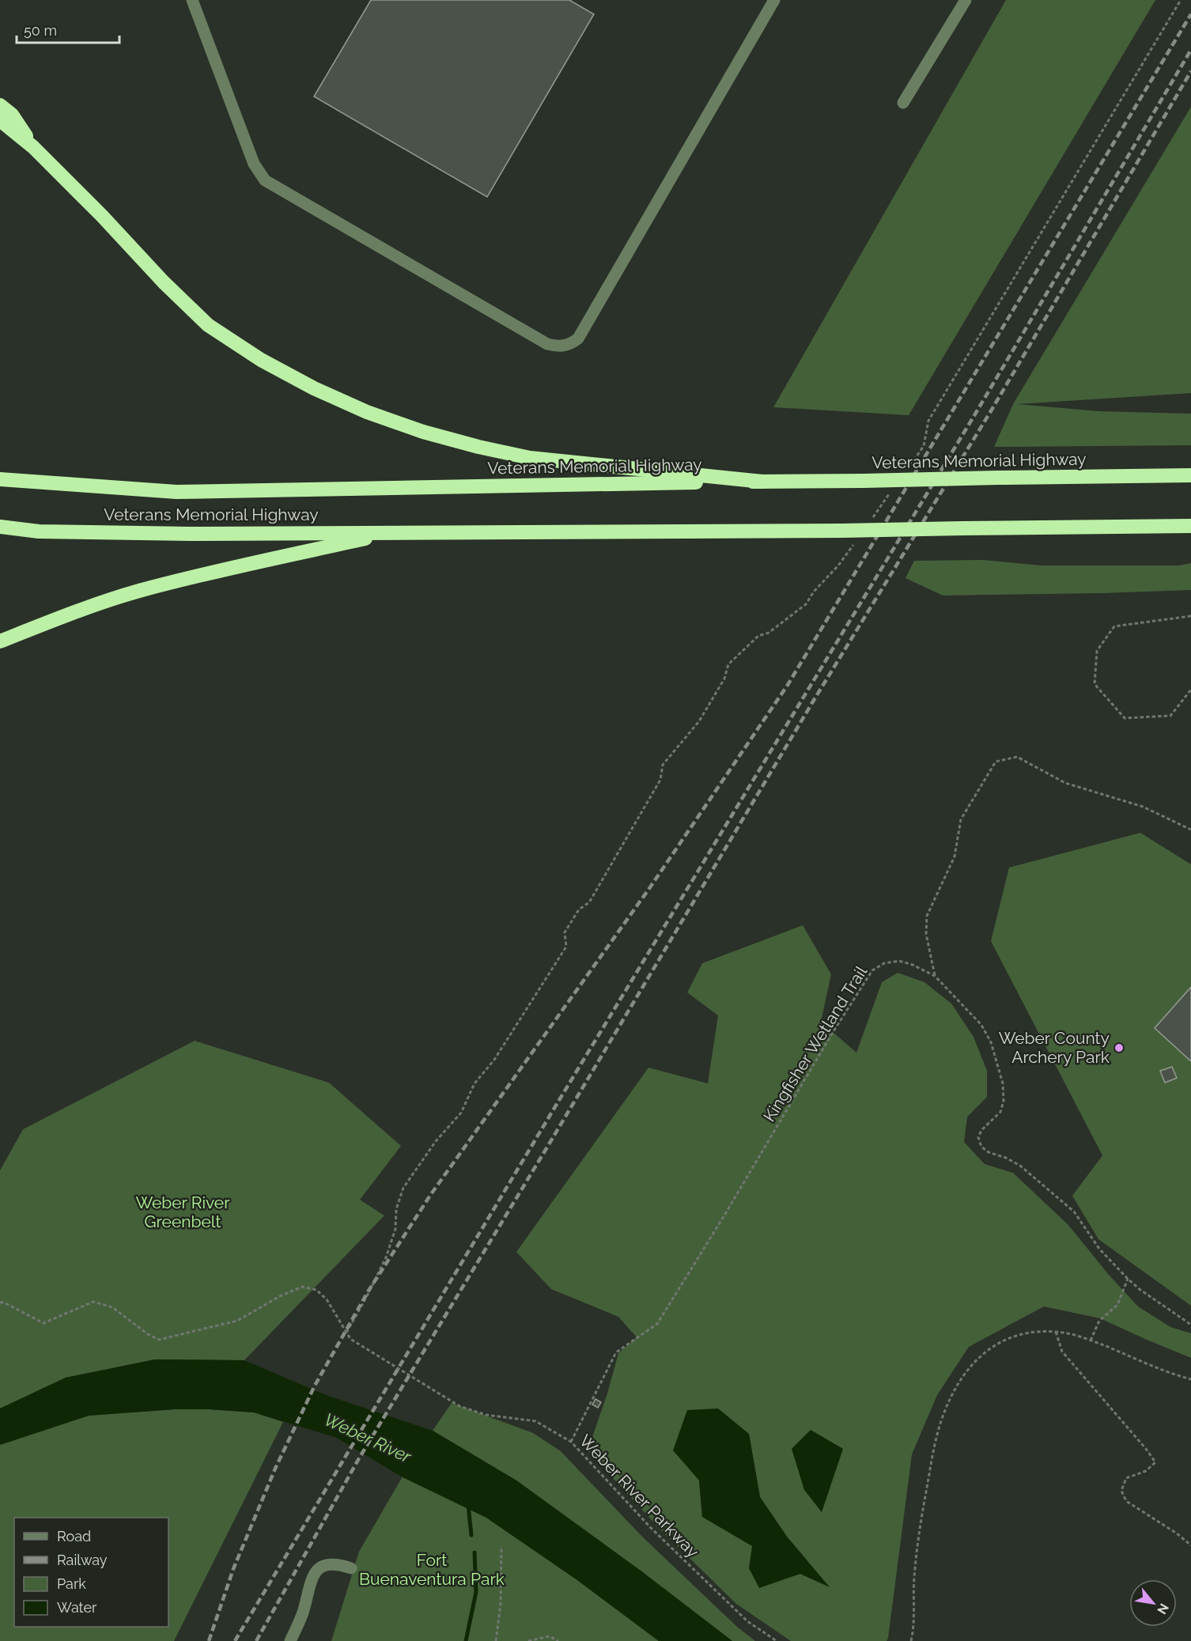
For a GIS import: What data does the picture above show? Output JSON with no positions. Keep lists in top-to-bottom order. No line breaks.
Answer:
{"streets":{"highway":["Veterans Memorial Highway"],"path":["Kingfisher Wetland Trail","Weber River Parkway"]},"crossings":[["Kingfisher Wetland Trail","Weber River Parkway"]],"water":["Weber River"],"parks":["Weber River Greenbelt","Fort Buenaventura Park"],"places":["Weber County Archery Park"],"legend":["Road","Railway","Park","Water"],"scale_bar":"50 m","north":"bottom right"}
